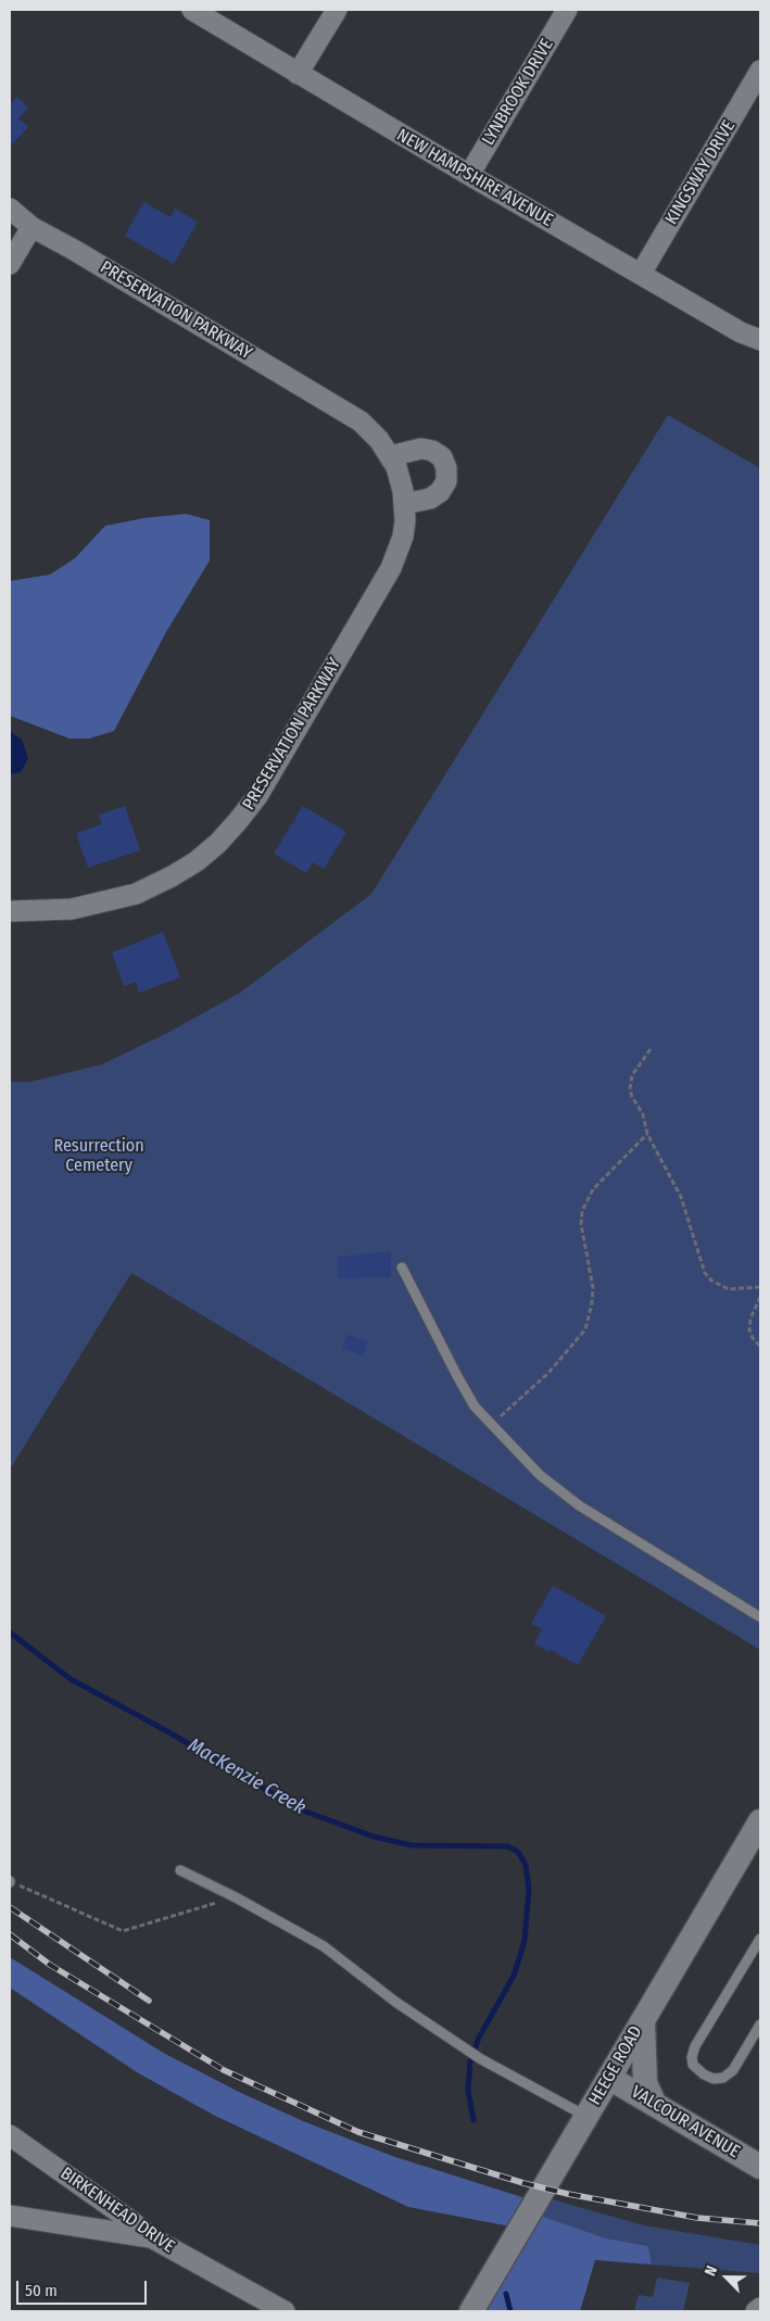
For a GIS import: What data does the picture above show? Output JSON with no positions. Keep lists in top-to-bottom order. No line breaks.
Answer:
{"streets":{"street":["LYNBROOK DRIVE","KINGSWAY DRIVE","NEW HAMPSHIRE AVENUE","PRESERVATION PARKWAY","HEEGE ROAD","VALCOUR AVENUE","BIRKENHEAD DRIVE"]},"crossings":[["LYNBROOK DRIVE","NEW HAMPSHIRE AVENUE"],["KINGSWAY DRIVE","NEW HAMPSHIRE AVENUE"],["HEEGE ROAD","VALCOUR AVENUE"]],"water":["MacKenzie Creek"],"parks":["Resurrection Cemetery"],"scale_bar":"50 m","north":"top left"}
